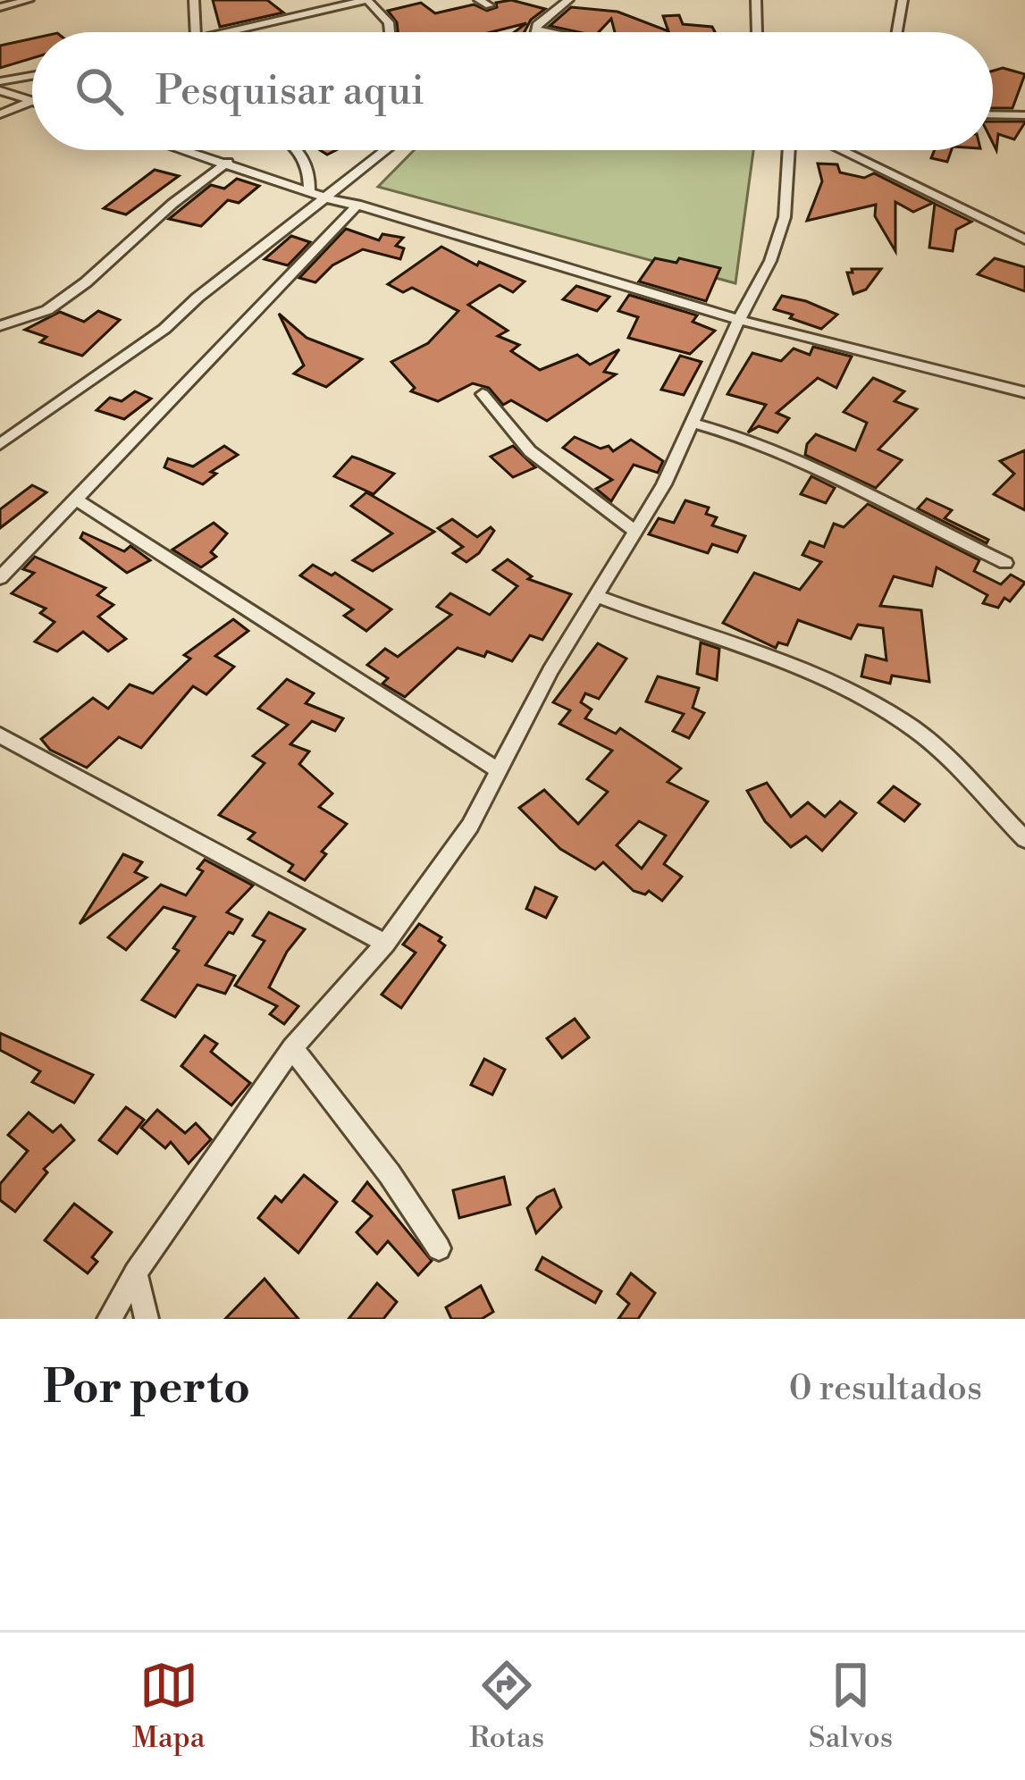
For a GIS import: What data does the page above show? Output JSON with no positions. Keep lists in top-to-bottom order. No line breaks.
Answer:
{"page":{"search":"Pesquisar aqui","heading":["Por perto","0 resultados"],"nav":["Mapa","Rotas","Salvos"]}}
